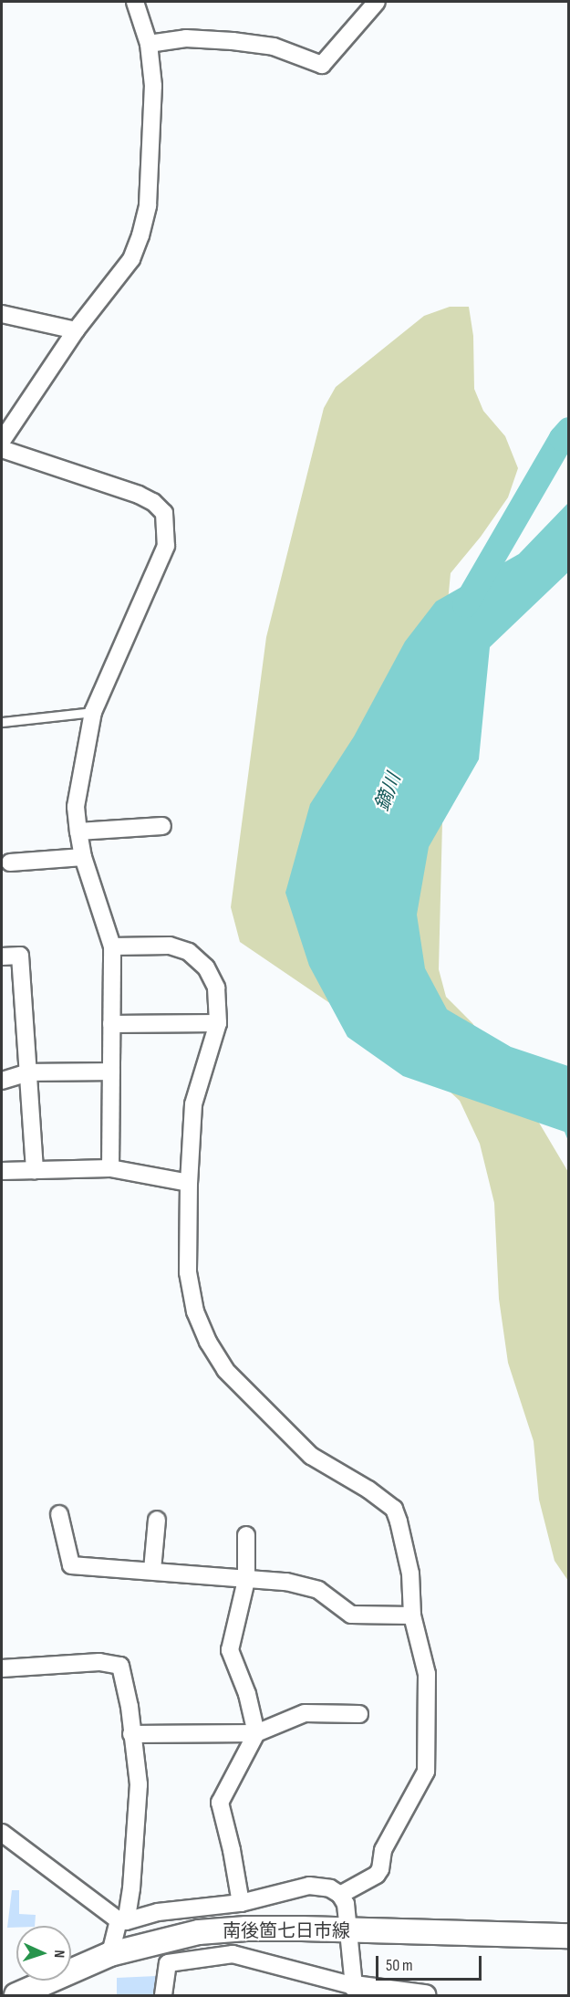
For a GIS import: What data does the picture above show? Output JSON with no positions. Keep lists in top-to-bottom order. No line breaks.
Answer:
{"streets":{"main road":["南後箇七日市線"]},"water":["鏑川"],"scale_bar":"50 m","north":"right"}
